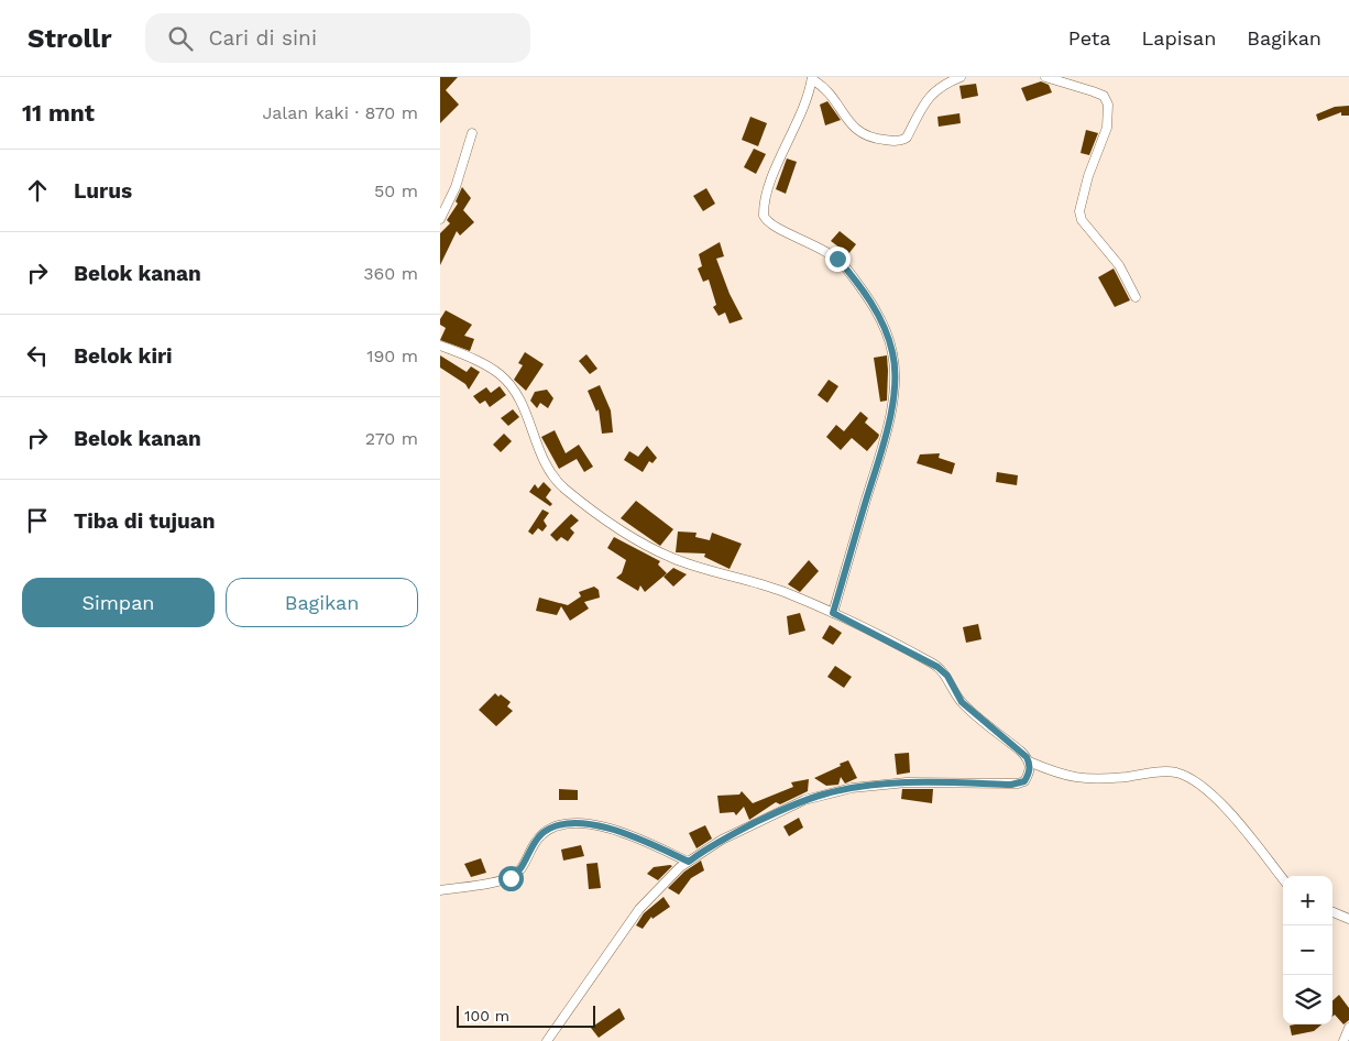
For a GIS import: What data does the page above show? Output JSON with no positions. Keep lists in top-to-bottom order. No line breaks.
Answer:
{"scale_bar":"100 m","page":{"header":"Strollr","search":"Cari di sini","nav":["Peta","Lapisan","Bagikan"],"heading":["11 mnt","Jalan kaki · 870 m"],"list":[["Lurus","50 m"],["Belok kanan","360 m"],["Belok kiri","190 m"],["Belok kanan","270 m"],"Tiba di tujuan"],"buttons":["Simpan","Bagikan"],"map_buttons":["+","−"],"scale":"100 m"}}
